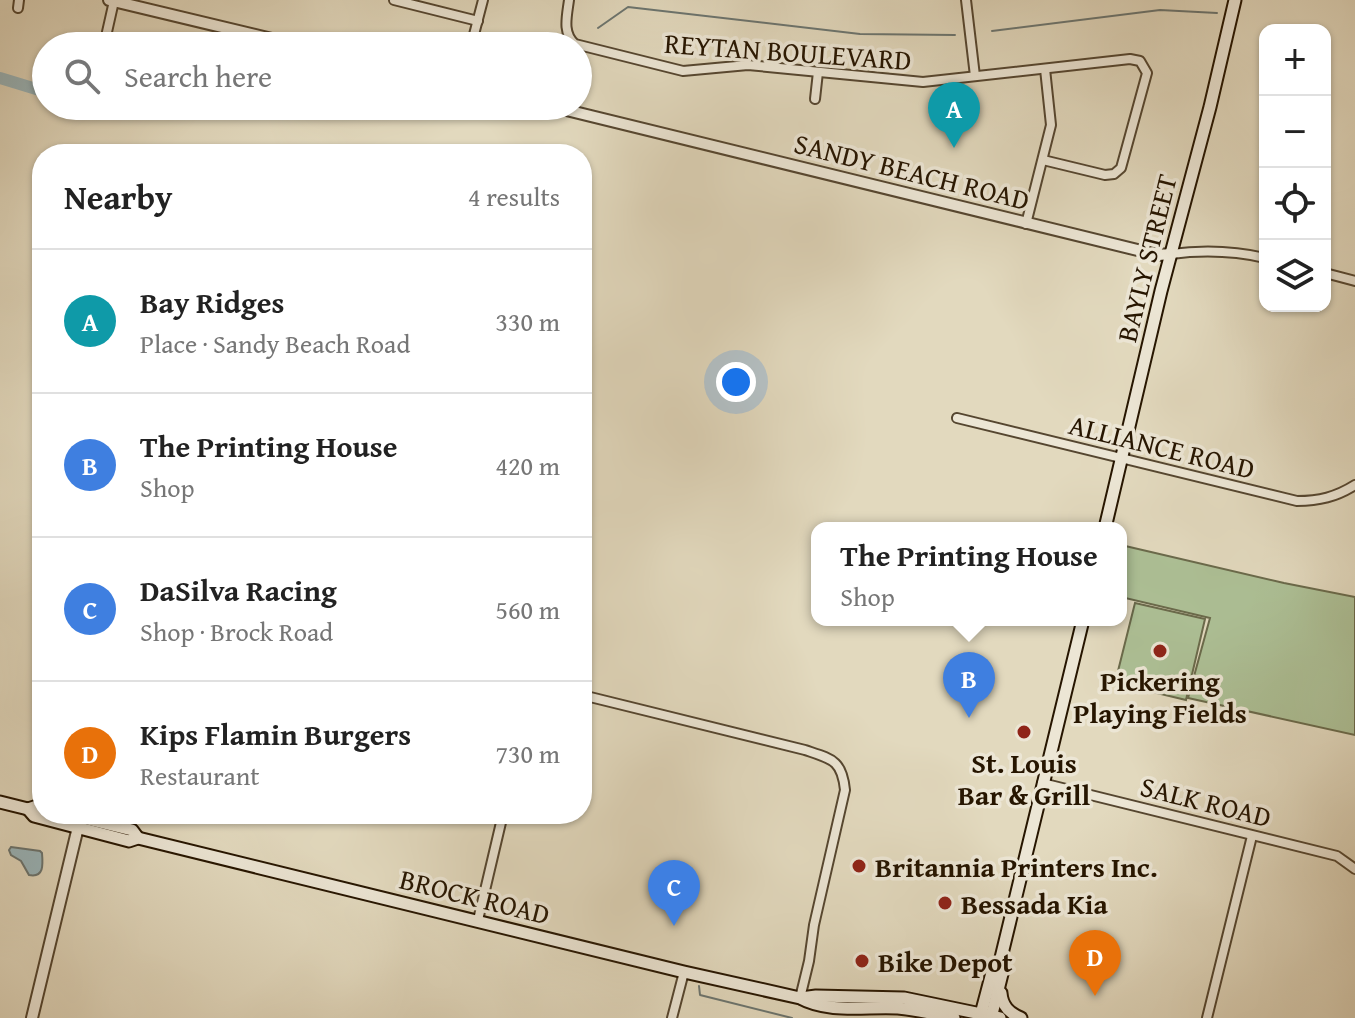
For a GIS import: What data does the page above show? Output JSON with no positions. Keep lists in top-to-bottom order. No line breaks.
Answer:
{"streets":{"main road":["BAYLY STREET","BROCK ROAD"],"street":["REYTAN BOULEVARD","SANDY BEACH ROAD","ALLIANCE ROAD","SALK ROAD"]},"crossings":[["SANDY BEACH ROAD","BAYLY STREET"],["BAYLY STREET","ALLIANCE ROAD"]],"places":["Pickering Playing Fields","St. Louis Bar & Grill","Britannia Printers Inc.","Bessada Kia","Bike Depot"],"page":{"map_buttons":["+","−"],"search":"Search here","pins":["A","B","C","D"],"heading":["Nearby","4 results"],"list":[{"mark":"A","name":"Bay Ridges","note":"Place · Sandy Beach Road","value":"330 m"},{"mark":"B","name":"The Printing House","note":"Shop","value":"420 m"},{"mark":"C","name":"DaSilva Racing","note":"Shop · Brock Road","value":"560 m"},{"mark":"D","name":"Kips Flamin Burgers","note":"Restaurant","value":"730 m"}],"popup":["The Printing House","Shop"]}}
